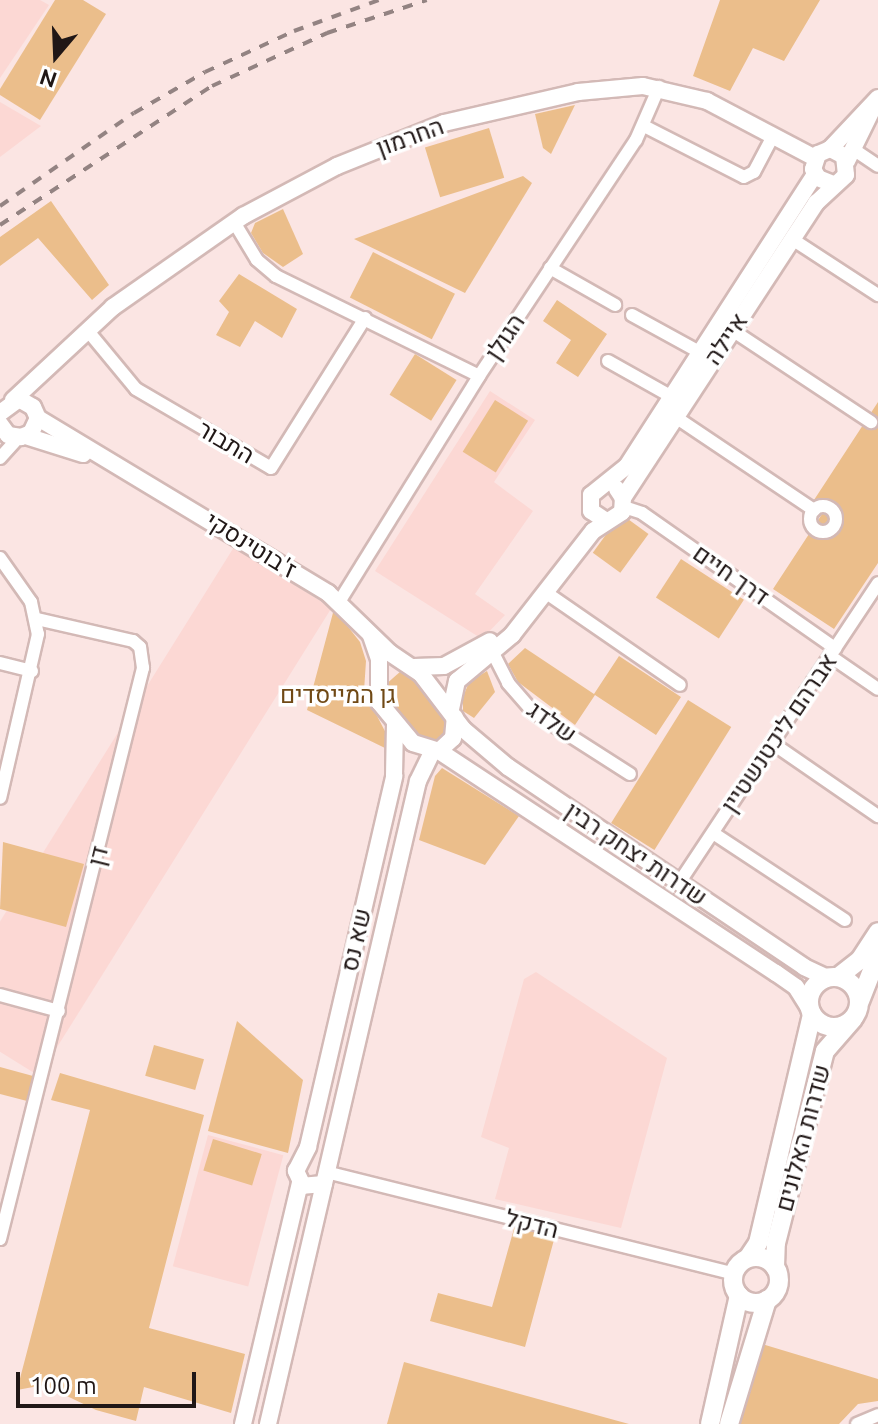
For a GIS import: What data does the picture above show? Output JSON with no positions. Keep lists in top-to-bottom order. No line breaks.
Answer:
{"streets":{"main road":["שדרות האלונים"],"street":["החרמון","הגולן","איילה","התבור","ז'בוטינסקי","דרך חיים","שלדג","אברהם ליכטנשטיין","שדרות יצחק רבין","דן","שא נס","הדקל"]},"crossings":[["החרמון","הגולן"],["החרמון","איילה"],["החרמון","התבור"],["החרמון","ז'בוטינסקי"],["הגולן","התבור"],["איילה","דרך חיים"],["ז'בוטינסקי","שדרות יצחק רבין"],["ז'בוטינסקי","שא נס"],["דרך חיים","אברהם ליכטנשטיין"],["אברהם ליכטנשטיין","שדרות יצחק רבין"],["שדרות יצחק רבין","שא נס"],["שדרות יצחק רבין","שדרות האלונים"],["שא נס","הדקל"],["שדרות האלונים","הדקל"]],"parks":["גן המייסדים"],"scale_bar":"100 m","north":"bottom"}
